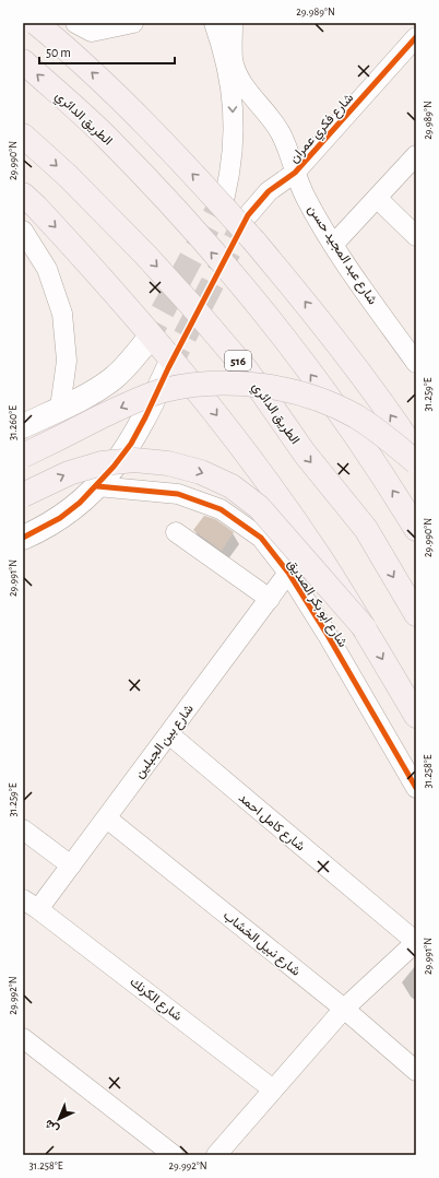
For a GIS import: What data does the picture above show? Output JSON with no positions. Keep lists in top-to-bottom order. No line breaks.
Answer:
{"streets":{"highway":["الطريق الدائري","516"],"street":["شارع فكري عمران","شارع عبد المجيد حسن","شارع ابو بكر الصديق","شارع بين الجبلين","شارع كامل احمد","شارع نبيل الخشاب","شارع الكرنك"]},"crossings":[["شارع فكري عمران","شارع عبد المجيد حسن"],["شارع ابو بكر الصديق","شارع بين الجبلين"],["شارع بين الجبلين","شارع كامل احمد"],["شارع بين الجبلين","شارع نبيل الخشاب"],["شارع بين الجبلين","شارع الكرنك"]],"scale_bar":"50 m","north":"bottom left","coordinates":["29.989°N","29.990°N","31.259°E","31.260°E","29.991°N","31.258°E","29.992°N"]}
